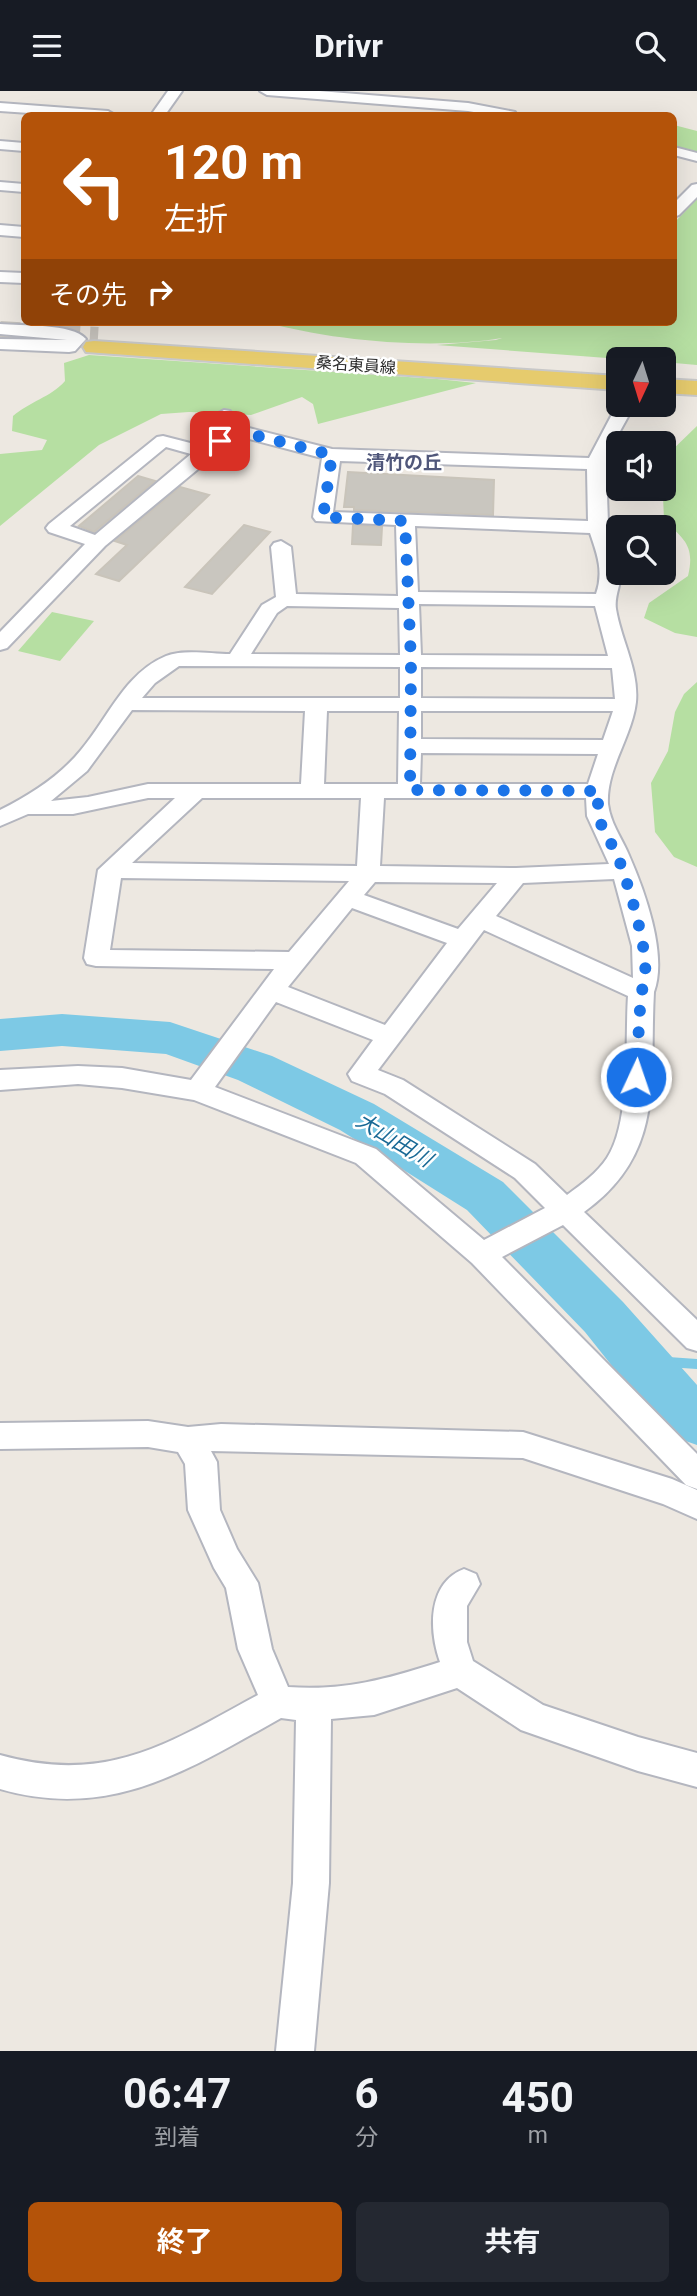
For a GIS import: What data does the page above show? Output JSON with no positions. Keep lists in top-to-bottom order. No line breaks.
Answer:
{"streets":{"main road":["桑名東員線"]},"districts":["清竹の丘"],"water":["大山田川"],"north":"bottom","page":{"header":"Drivr","turn":["120 m","左折"],"then":"その先","eta":["06:47","到着","6","分","450","m"],"buttons":["終了","共有"]}}
